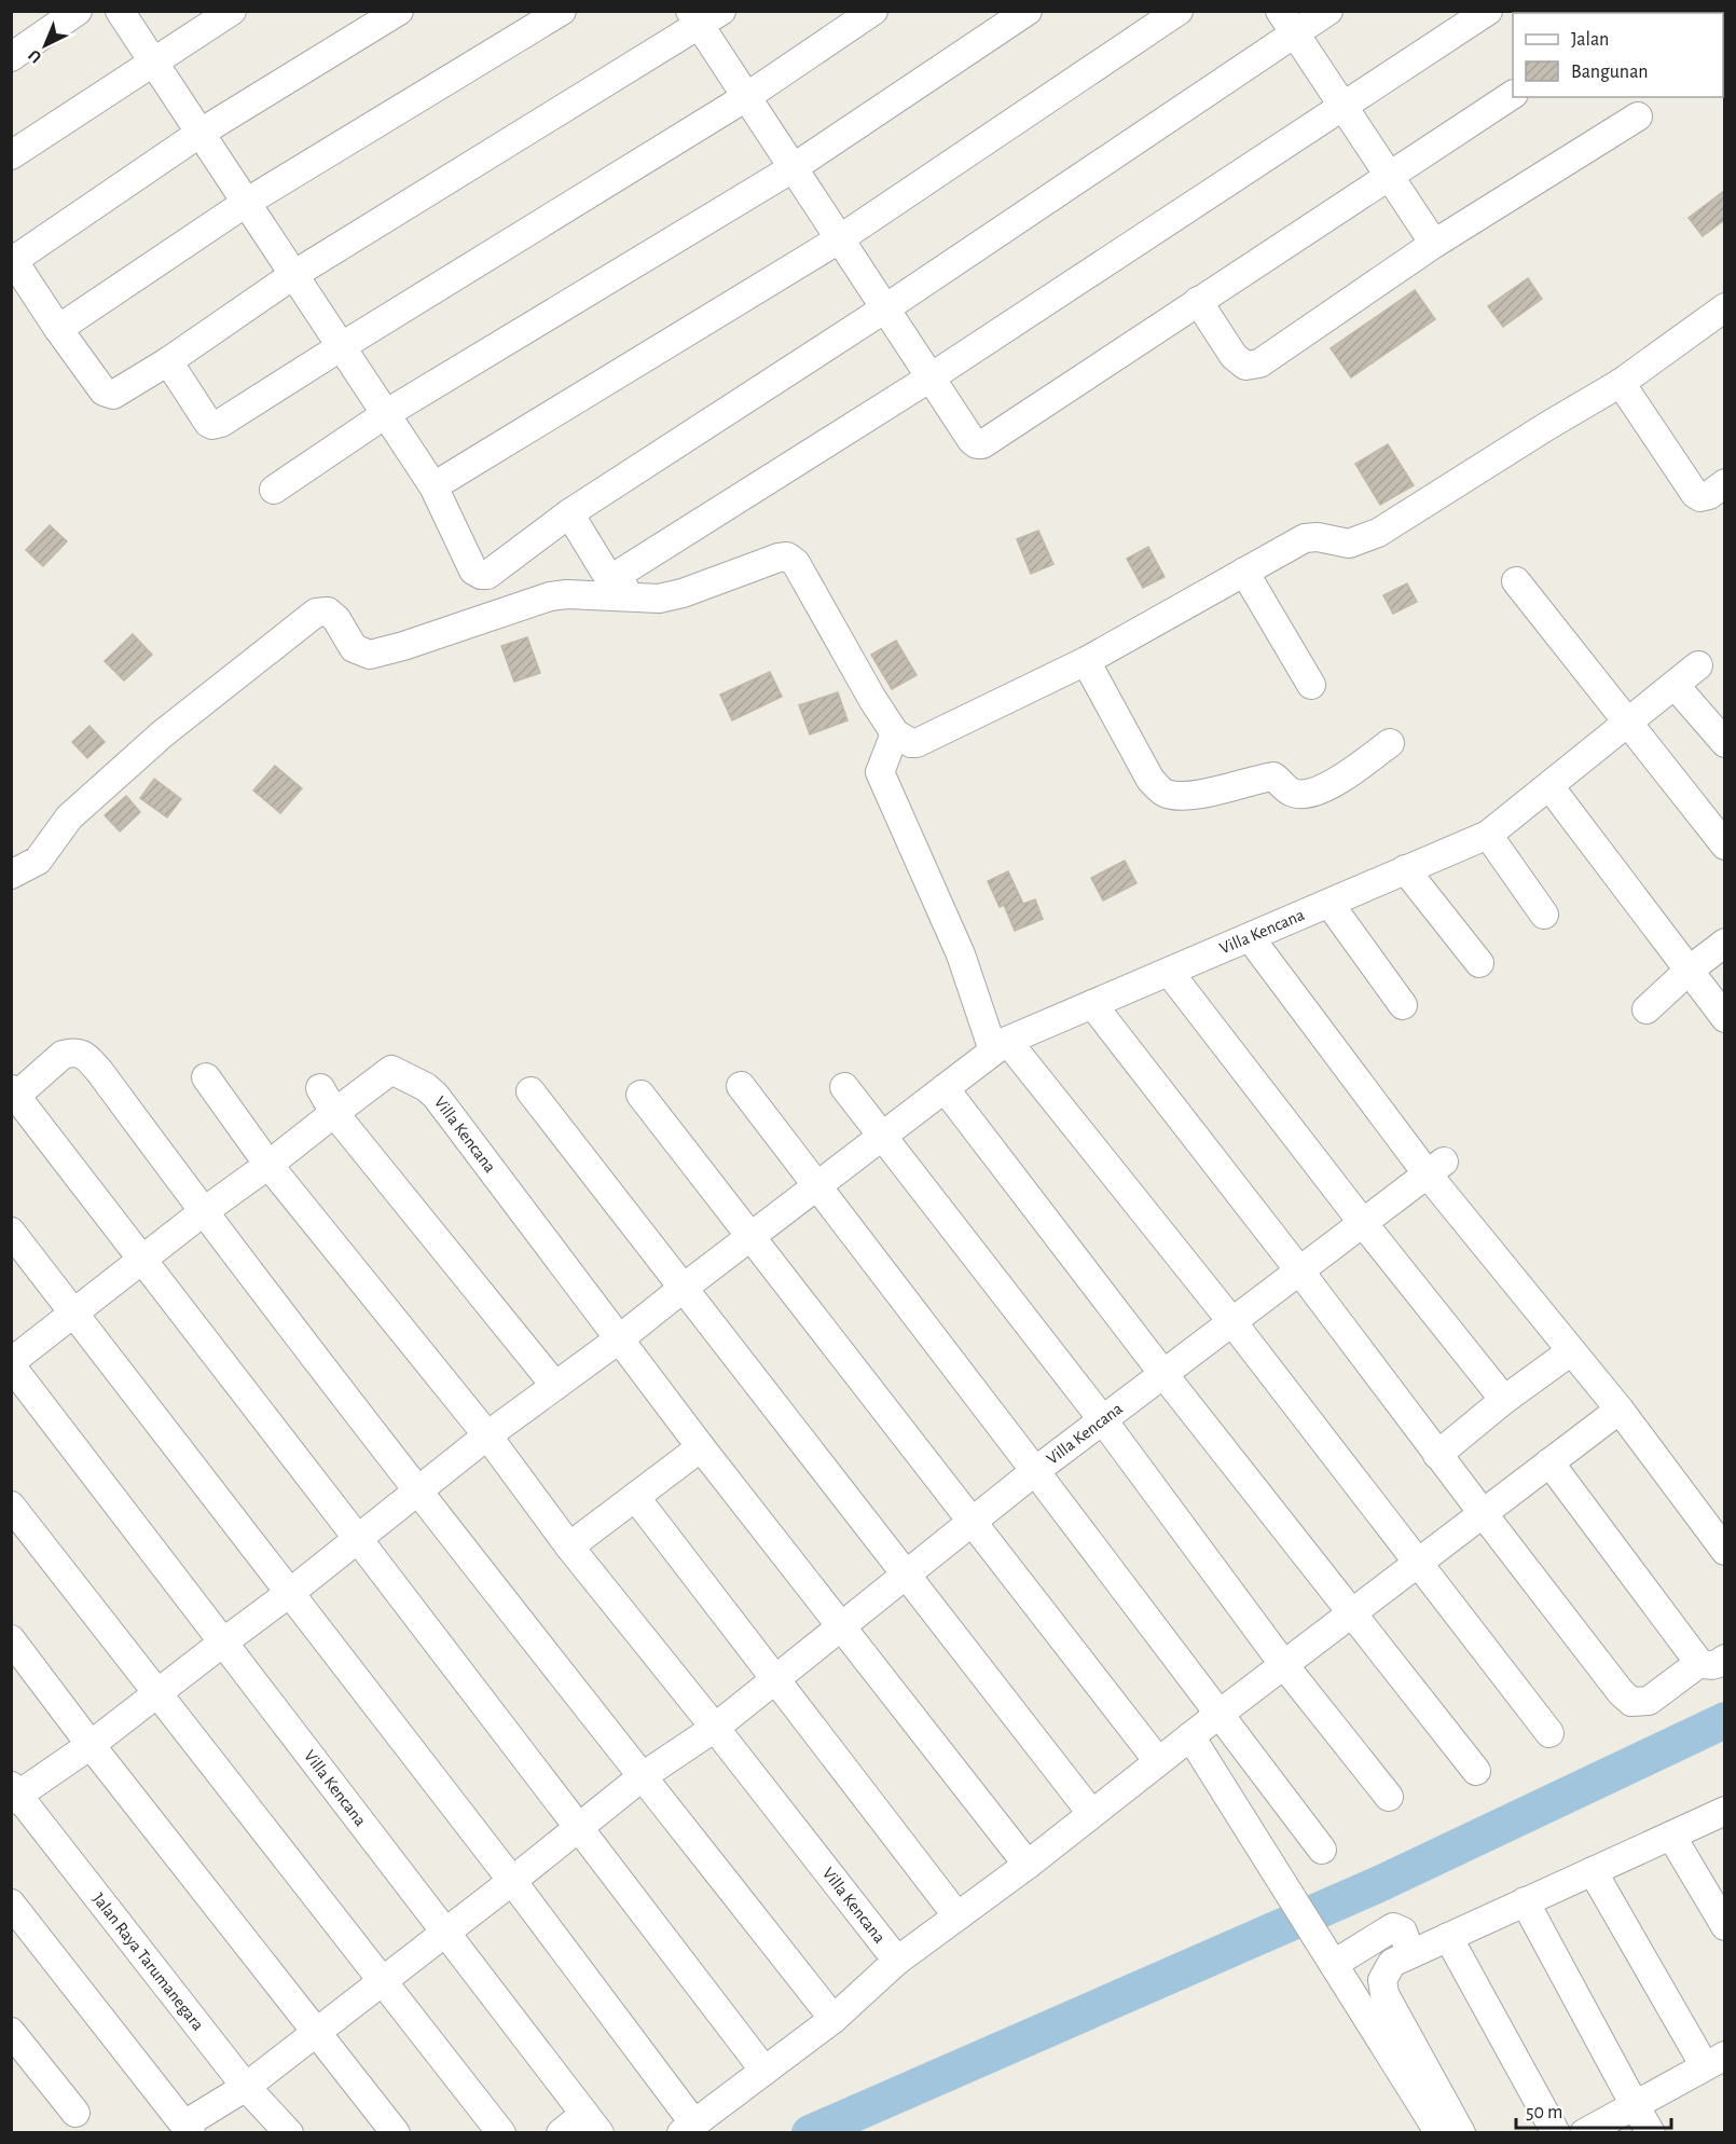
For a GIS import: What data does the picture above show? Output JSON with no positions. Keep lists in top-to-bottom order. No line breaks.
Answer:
{"streets":{"street":["Villa Kencana","Jalan Raya Tarumanegara"]},"crossings":[["Villa Kencana","Jalan Raya Tarumanegara"]],"legend":["Jalan","Bangunan"],"scale_bar":"50 m","north":"bottom left"}
